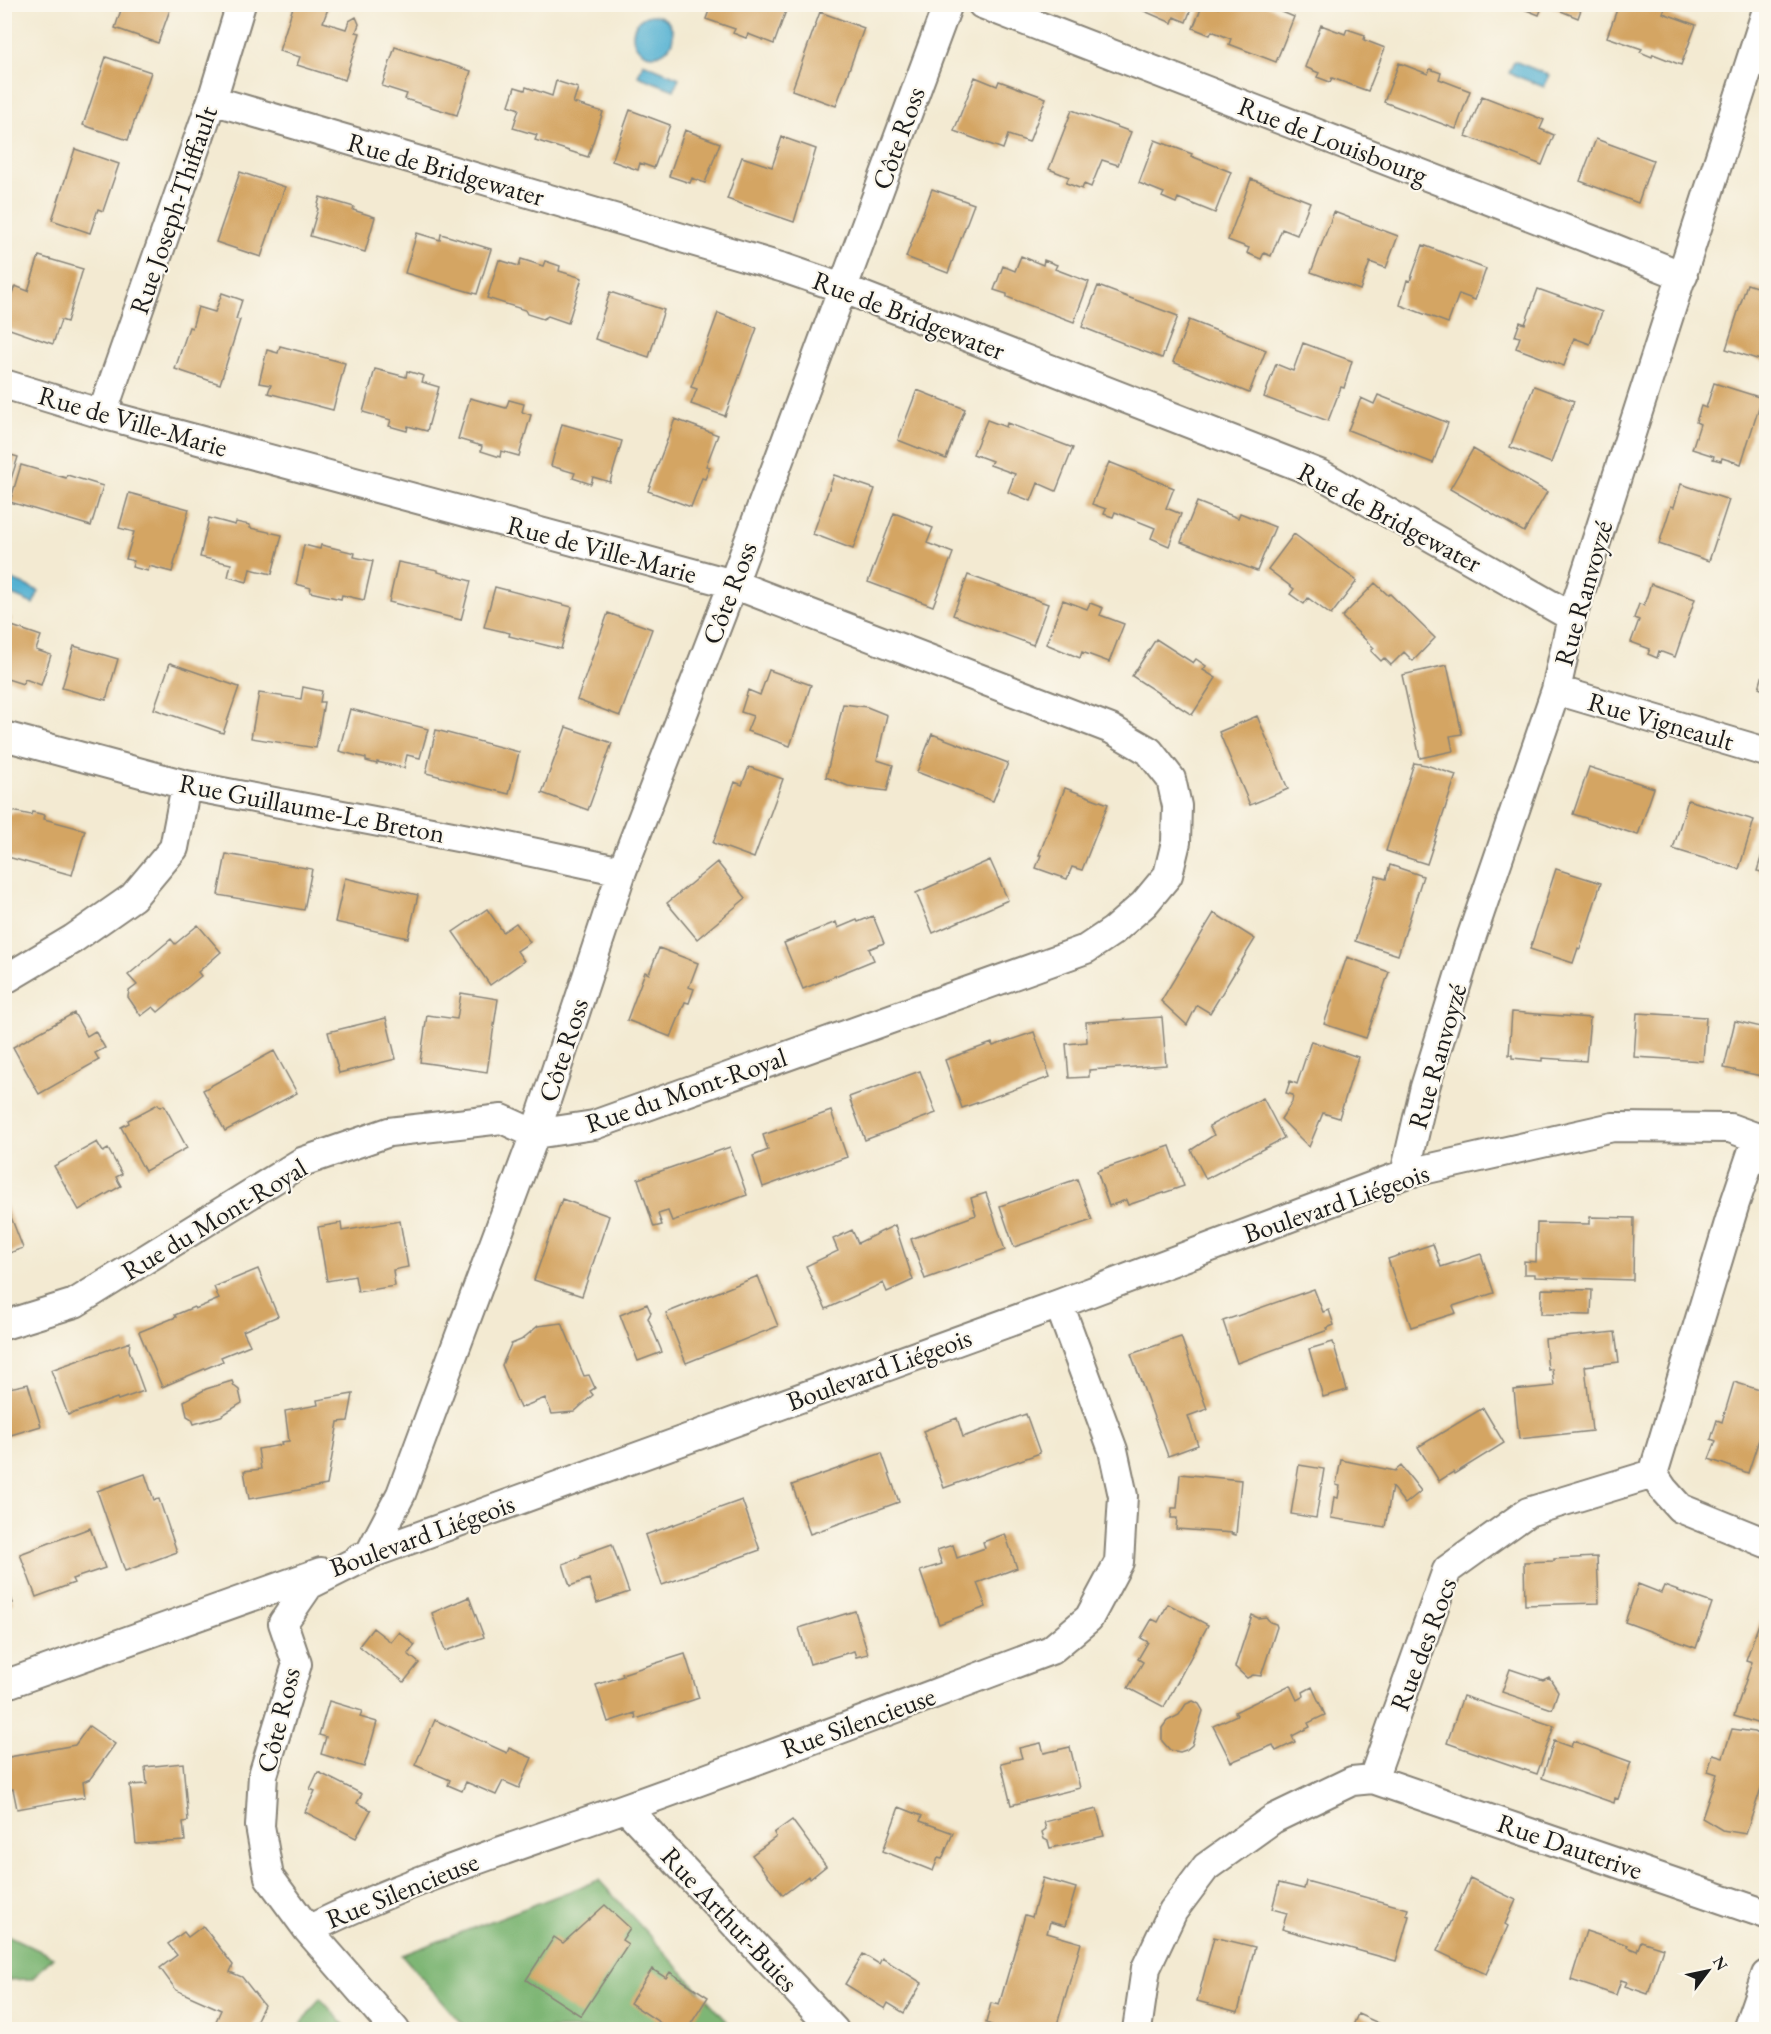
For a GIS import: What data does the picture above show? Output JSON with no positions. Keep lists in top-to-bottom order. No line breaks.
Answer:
{"streets":{"street":["Côte Ross","Rue de Louisbourg","Rue de Bridgewater","Rue Joseph-Thiffault","Rue de Ville-Marie","Rue Ranvoyzé","Rue Vigneault","Rue Guillaume-Le Breton","Rue du Mont-Royal","Boulevard Liégeois","Rue des Rocs","Rue Silencieuse","Rue Dauterive","Rue Arthur-Buies"]},"crossings":[["Côte Ross","Rue de Bridgewater"],["Côte Ross","Rue de Ville-Marie"],["Côte Ross","Rue Guillaume-Le Breton"],["Côte Ross","Rue du Mont-Royal"],["Côte Ross","Boulevard Liégeois"],["Côte Ross","Rue Silencieuse"],["Rue de Louisbourg","Rue Ranvoyzé"],["Rue de Bridgewater","Rue Joseph-Thiffault"],["Rue de Bridgewater","Rue Ranvoyzé"],["Rue Joseph-Thiffault","Rue de Ville-Marie"],["Rue de Ville-Marie","Rue du Mont-Royal"],["Rue Ranvoyzé","Rue Vigneault"],["Rue Ranvoyzé","Boulevard Liégeois"],["Boulevard Liégeois","Rue Silencieuse"],["Rue des Rocs","Rue Dauterive"],["Rue Silencieuse","Rue Arthur-Buies"]],"north":"top right"}
